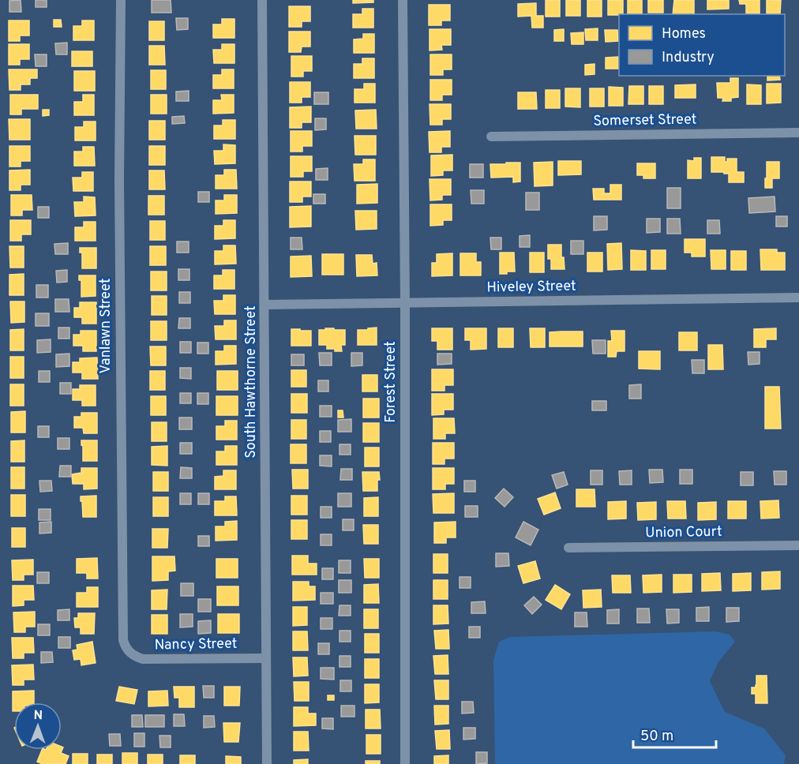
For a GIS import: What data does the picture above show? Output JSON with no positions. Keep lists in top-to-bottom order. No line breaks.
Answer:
{"streets":{"street":["Somerset Street","Hiveley Street","Vanlawn Street","South Hawthorne Street","Forest Street","Union Court","Nancy Street"]},"crossings":[["Hiveley Street","South Hawthorne Street"],["Hiveley Street","Forest Street"],["Vanlawn Street","Nancy Street"],["South Hawthorne Street","Nancy Street"]],"legend":["Homes","Industry"],"scale_bar":"50 m","north":"top"}
